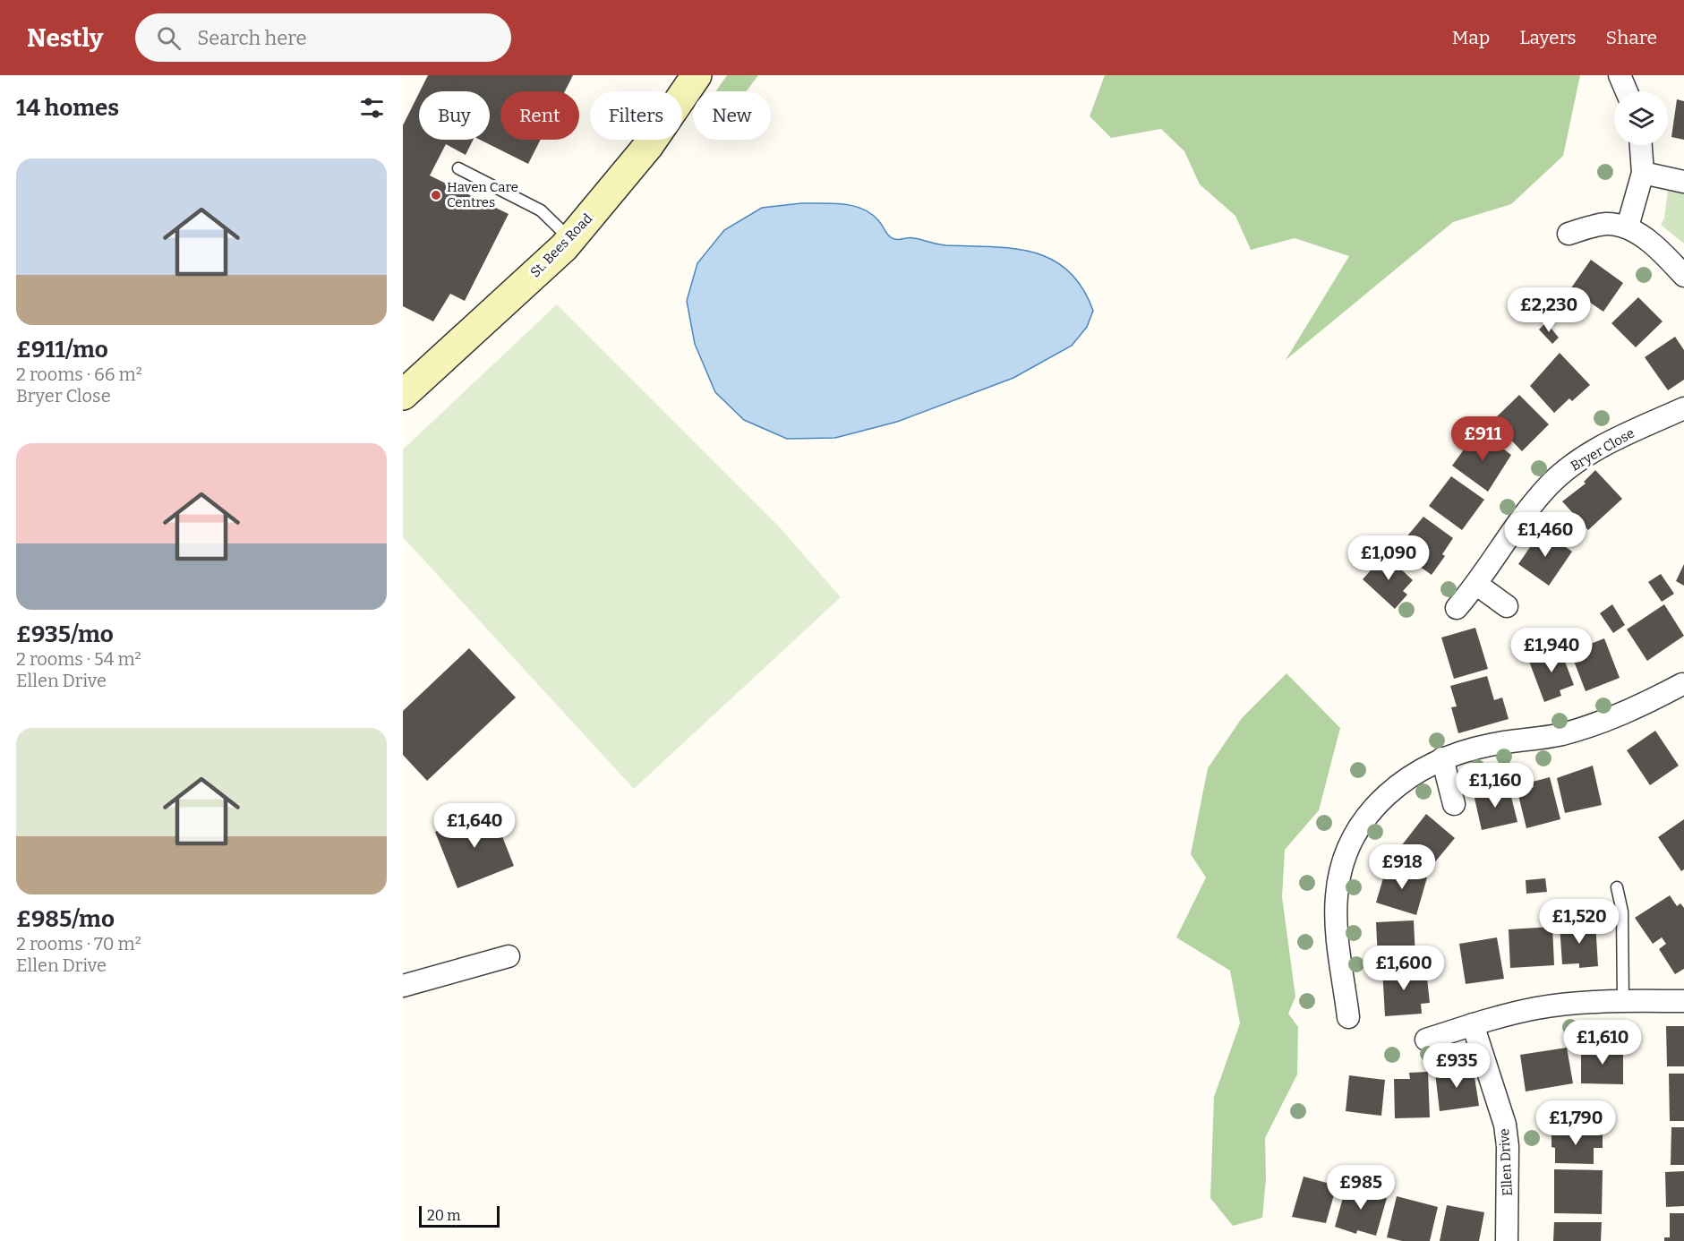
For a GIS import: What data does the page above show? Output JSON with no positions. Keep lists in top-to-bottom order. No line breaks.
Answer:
{"streets":{"main road":["St. Bees Road"],"street":["Bryer Close","Ellen Drive"]},"places":["Haven Care Centres"],"scale_bar":"20 m","page":{"header":"Nestly","search":"Search here","nav":["Map","Layers","Share"],"heading":"14 homes","chip":["Buy","Rent","Filters","New"],"list":[{"name":"£911/mo","note":"2 rooms · 66 m² · Bryer Close"},{"name":"£935/mo","note":"2 rooms · 54 m² · Ellen Drive"},{"name":"£985/mo","note":"2 rooms · 70 m² · Ellen Drive"}],"price":["£2,230","£911","£1,460","£1,090","£1,940","£1,160","£1,640","£918","£1,520","£1,600","£1,610","£935","£1,790","£985"],"scale":"20 m"}}
